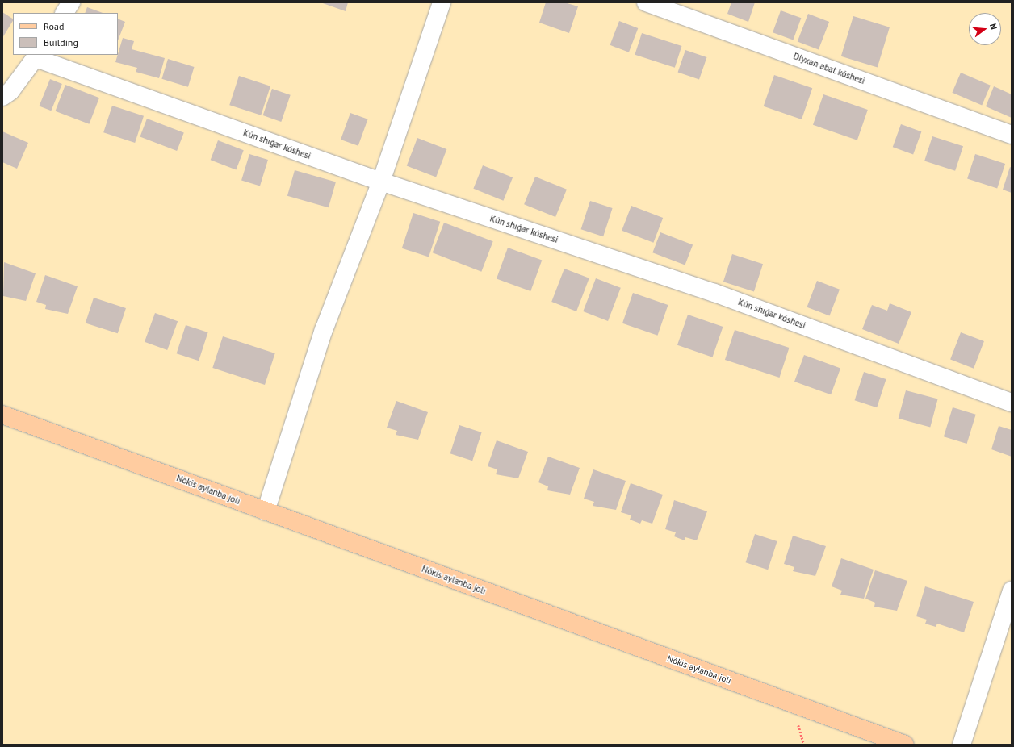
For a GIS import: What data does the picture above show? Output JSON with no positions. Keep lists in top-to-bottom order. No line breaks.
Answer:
{"streets":{"main road":["Nókis aylanba jolı"],"street":["Diyxan abat kóshesi","Kún shıǵar kóshesi"]},"legend":["Road","Building"],"north":"right"}
